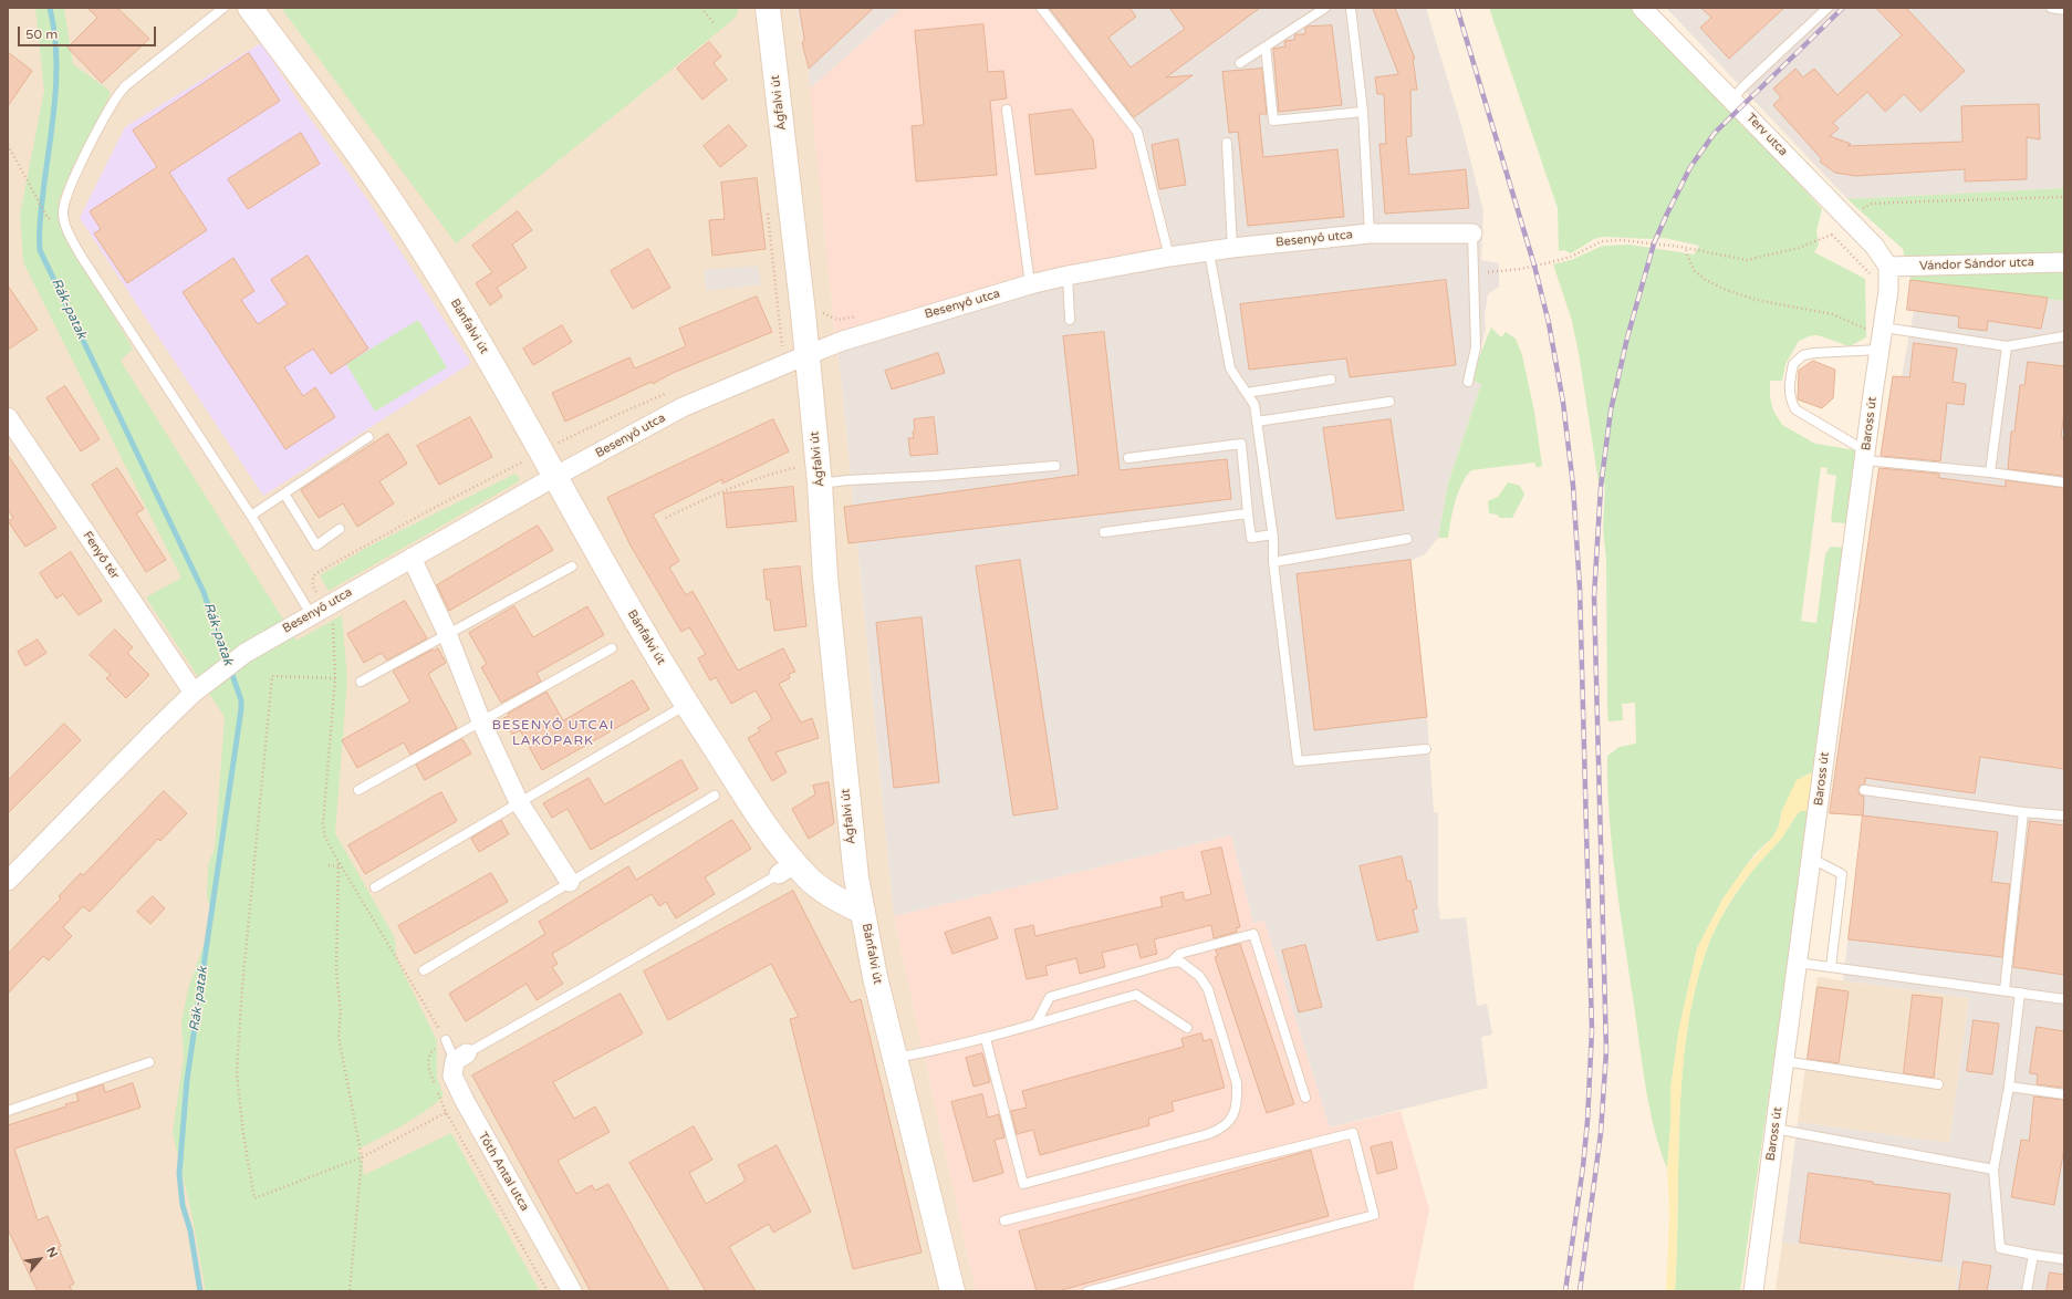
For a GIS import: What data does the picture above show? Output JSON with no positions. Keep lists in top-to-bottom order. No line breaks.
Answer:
{"streets":{"main road":["Ágfalvi út","Bánfalvi út"],"street":["Terv utca","Besenyő utca","Vándor Sándor utca","Baross út","Fenyő tér","Tóth Antal utca"]},"crossings":[["Ágfalvi út","Besenyő utca"],["Ágfalvi út","Bánfalvi út"],["Terv utca","Vándor Sándor utca"],["Terv utca","Baross út"],["Besenyő utca","Bánfalvi út"],["Besenyő utca","Fenyő tér"],["Vándor Sándor utca","Baross út"]],"districts":["BESENYŐ UTCAI LAKÓPARK"],"water":["Rák-patak"],"scale_bar":"50 m","north":"top right"}
